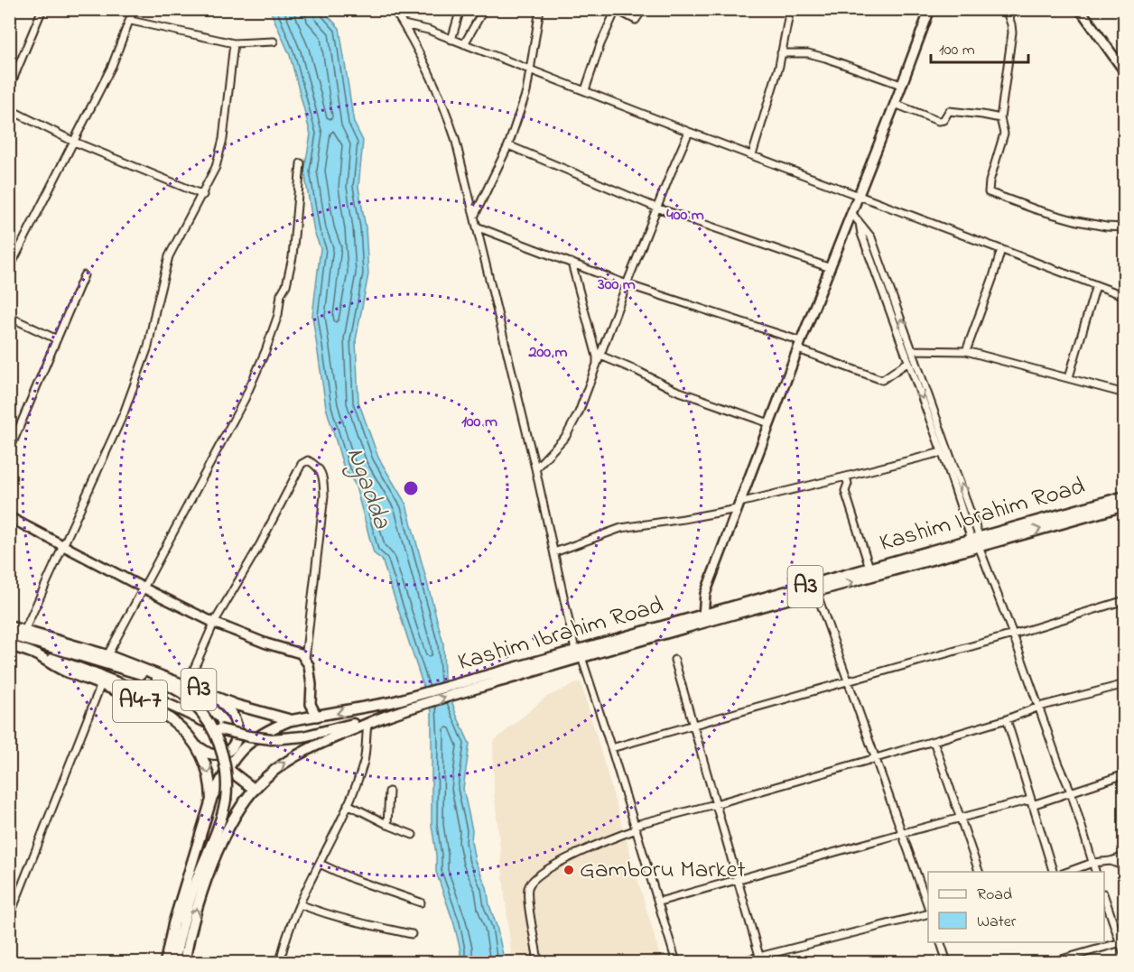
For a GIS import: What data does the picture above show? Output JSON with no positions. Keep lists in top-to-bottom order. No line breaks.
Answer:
{"streets":{"highway":["Kashim Ibrahim Road","A3","A4-7"]},"crossings":[["Kashim Ibrahim Road","A3"],["Kashim Ibrahim Road","A4-7"],["A3","A4-7"]],"water":["Ngadda"],"places":["Gamboru Market"],"legend":["Road","Water"],"scale_bar":"100 m","rings":["400 m","300 m","200 m","100 m"]}
